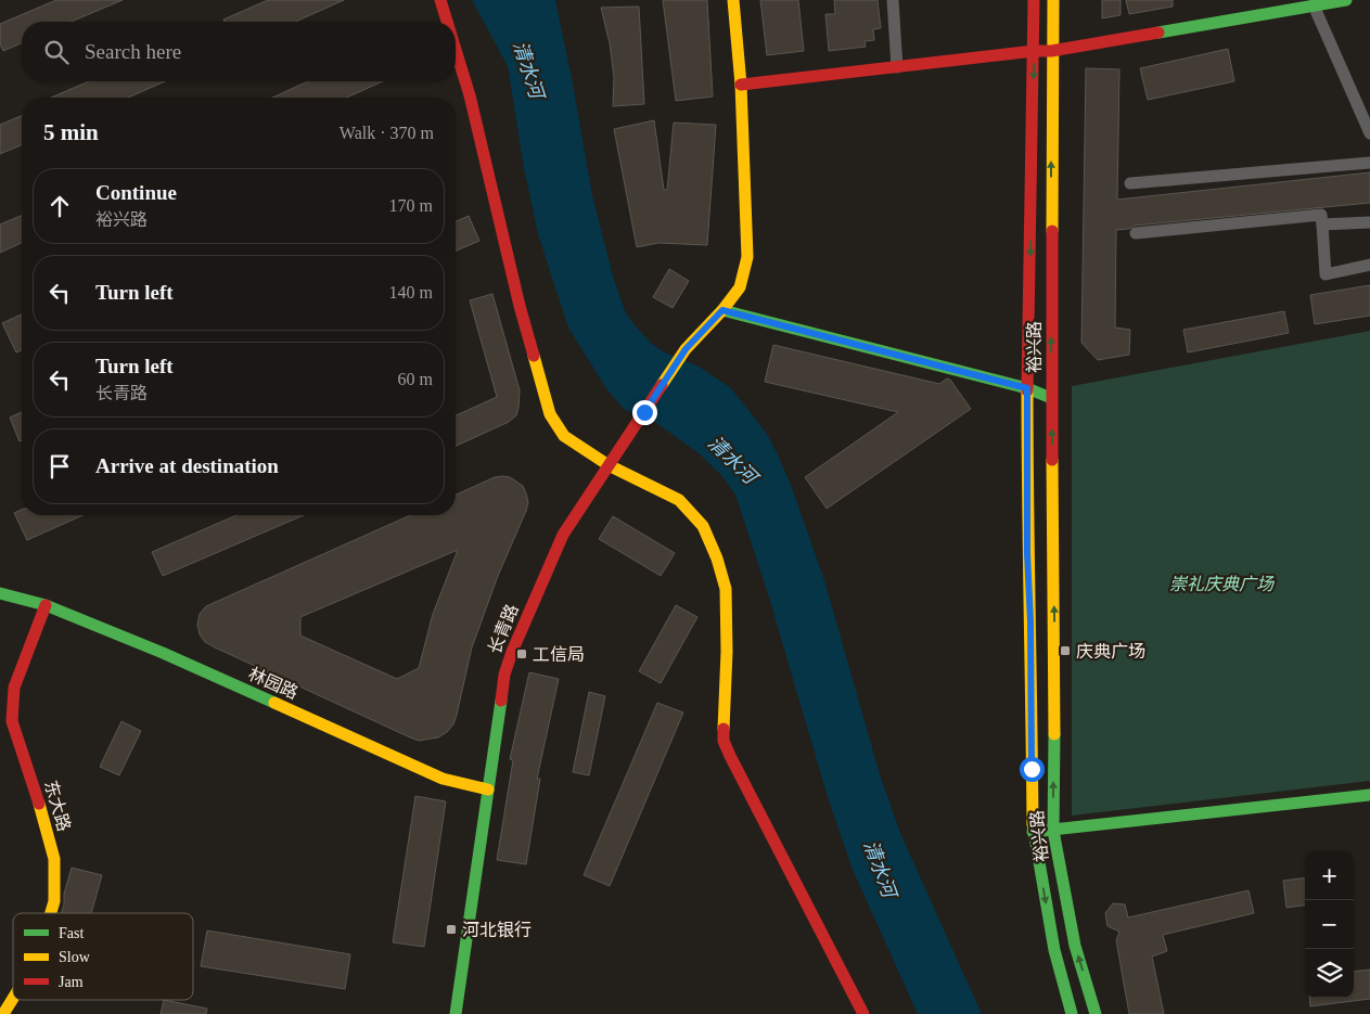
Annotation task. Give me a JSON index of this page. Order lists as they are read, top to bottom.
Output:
{
  "streets": {
    "street": [
      "裕兴路",
      "长青路",
      "林园路",
      "东大路"
    ]
  },
  "crossings": [
    ["长青路", "林园路"],
    ["林园路", "东大路"]
  ],
  "water": ["清水河"],
  "parks": ["崇礼庆典广场"],
  "places": {
    "transit": ["庆典广场", "工信局", "河北银行"]
  },
  "legend": ["Fast", "Slow", "Jam"],
  "page": {
    "search": "Search here",
    "heading": ["5 min", "Walk · 370 m"],
    "list": [
      ["Continue", "裕兴路", "170 m"],
      ["Turn left", "140 m"],
      ["Turn left", "长青路", "60 m"],
      "Arrive at destination"
    ],
    "map_buttons": ["+", "−"]
  }
}
